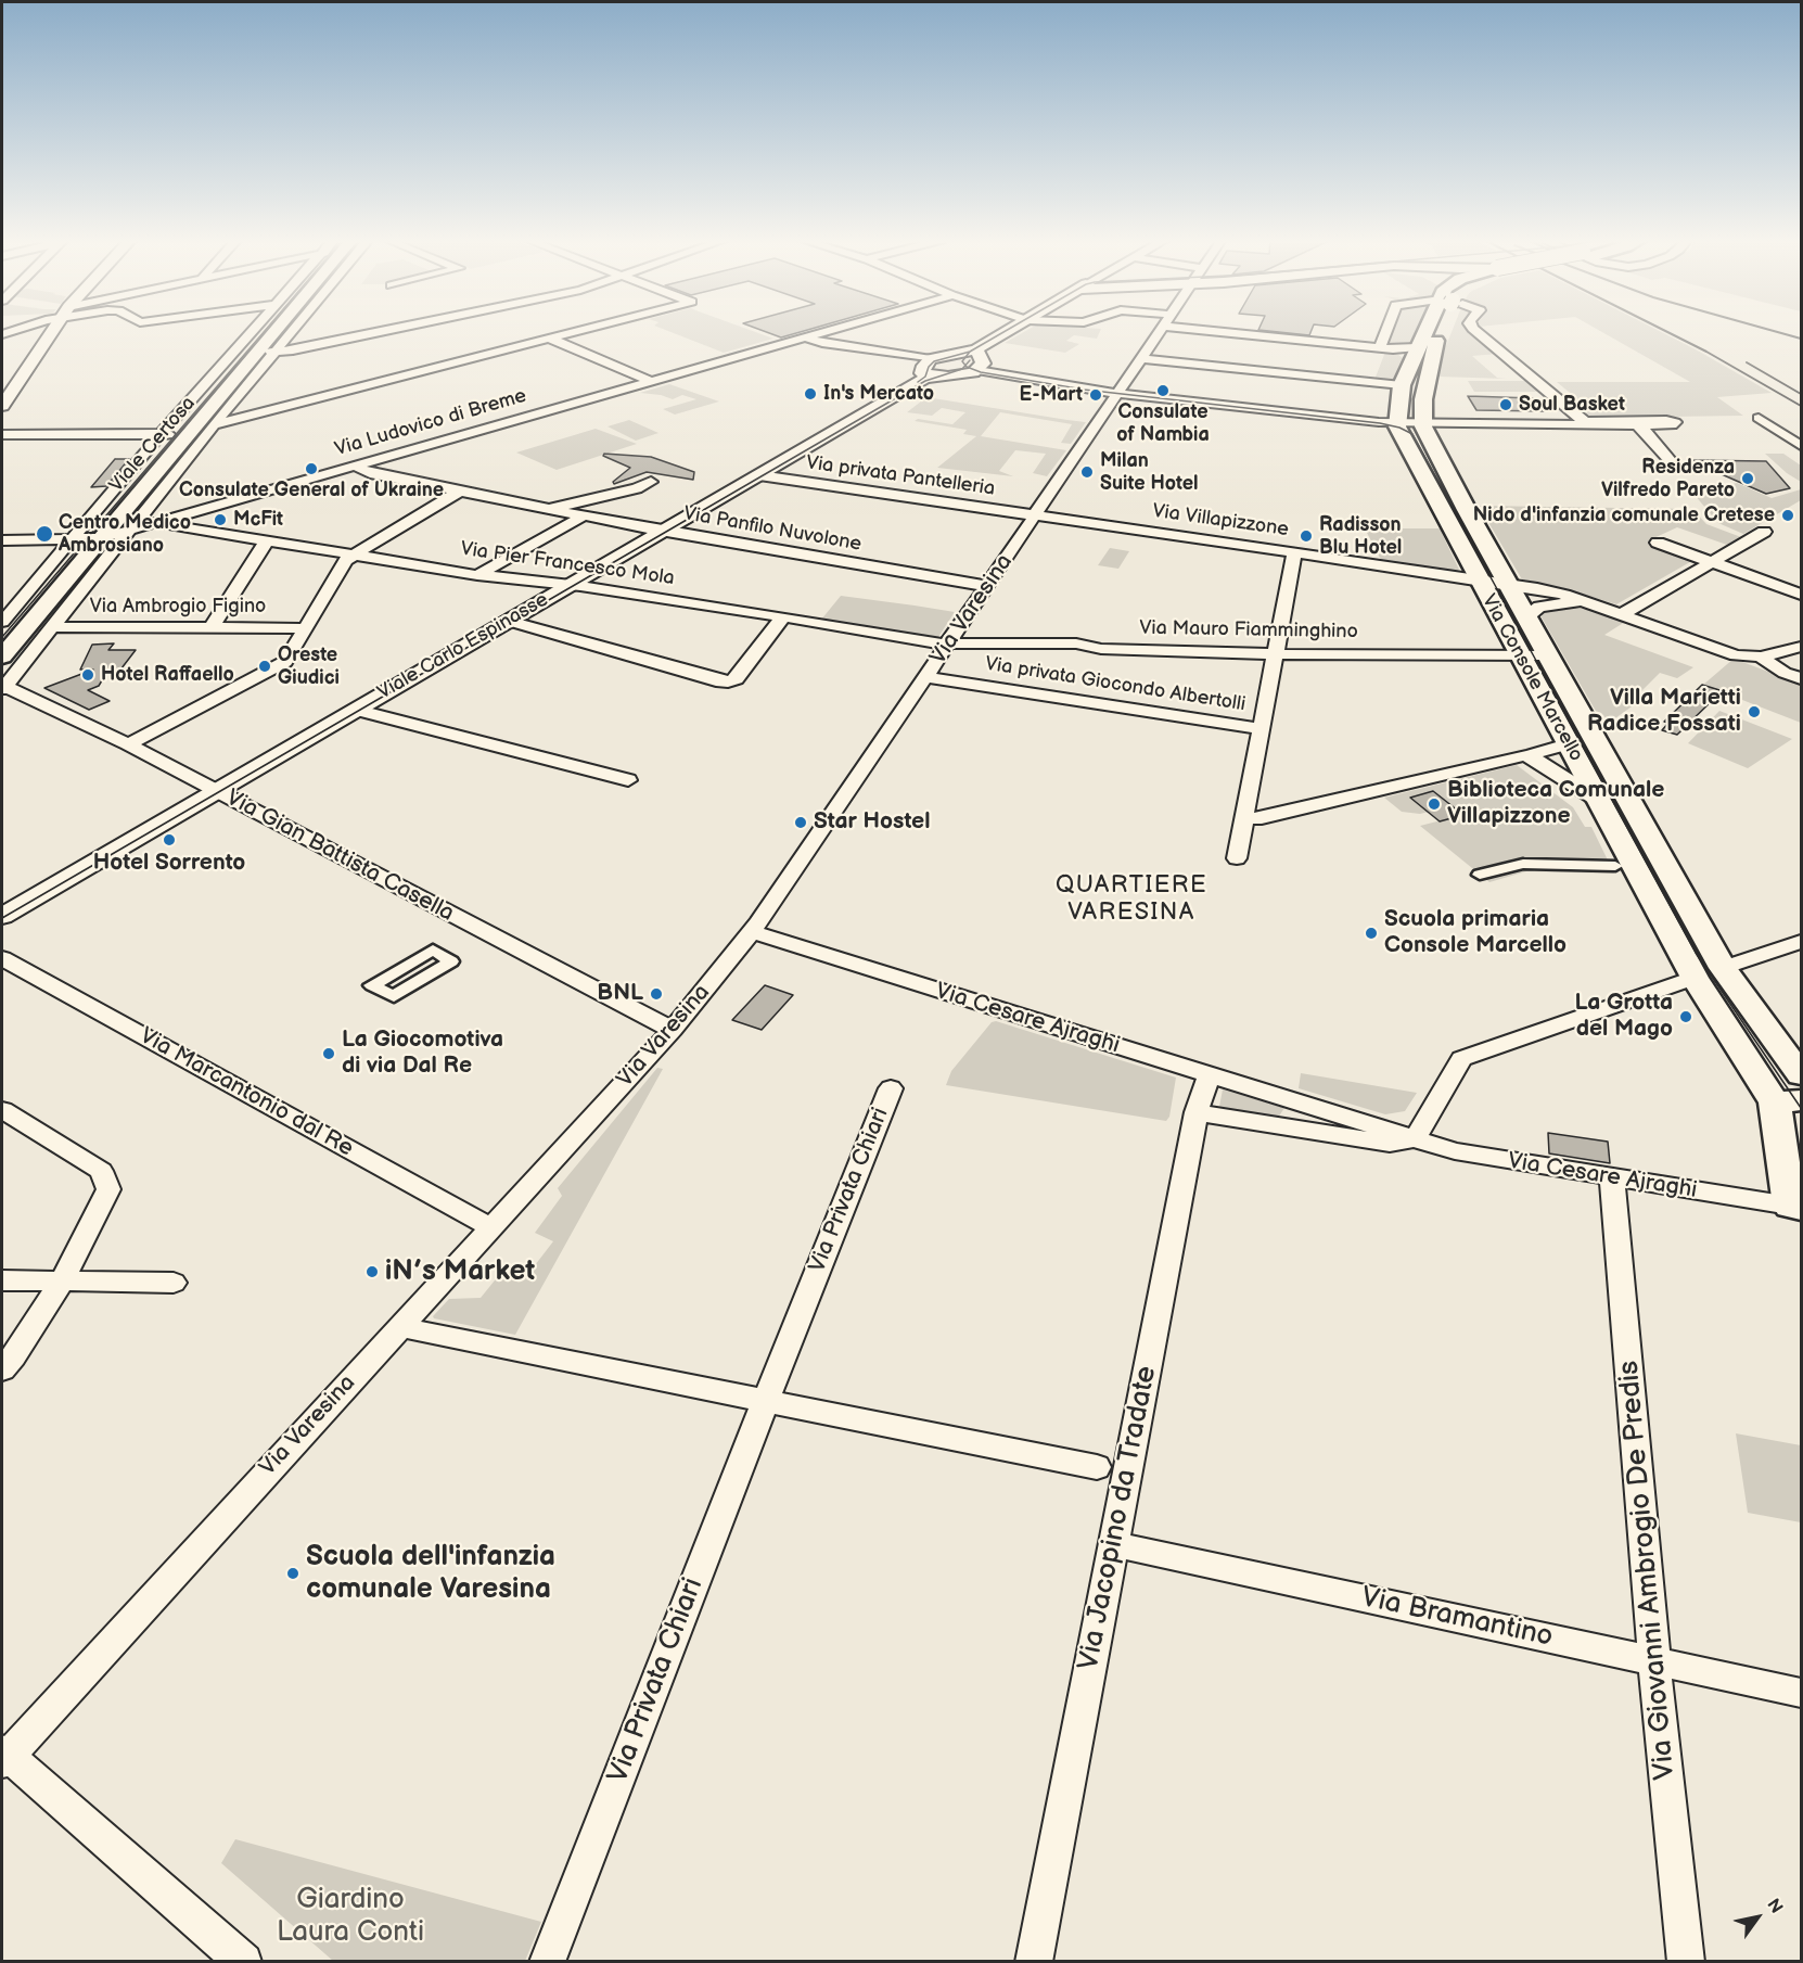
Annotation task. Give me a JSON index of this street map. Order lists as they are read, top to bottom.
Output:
{
  "streets": {
    "main road": ["Viale Certosa", "Via Console Marcello"],
    "street": [
      "Via Ludovico di Breme",
      "Via privata Pantelleria",
      "Via Villapizzone",
      "Via Panfilo Nuvolone",
      "Via Pier Francesco Mola",
      "Via Ambrogio Figino",
      "Via Varesina",
      "Via Mauro Fiamminghino",
      "Viale Carlo Espinasse",
      "Via privata Giocondo Albertolli",
      "Via Gian Battista Casella",
      "Via Cesare Ajraghi",
      "Via Marcantonio dal Re",
      "Via Privata Chiari",
      "Via Jacopino da Tradate",
      "Via Giovanni Ambrogio De Predis",
      "Via Bramantino"
    ]
  },
  "crossings": [
    ["Via Ludovico di Breme", "Via Panfilo Nuvolone"],
    ["Via Ludovico di Breme", "Via Pier Francesco Mola"],
    ["Viale Certosa", "Via Pier Francesco Mola"],
    ["Viale Certosa", "Via Ambrogio Figino"],
    ["Viale Certosa", "Via Gian Battista Casella"],
    ["Via privata Pantelleria", "Via Villapizzone"],
    ["Via privata Pantelleria", "Via Varesina"],
    ["Via privata Pantelleria", "Viale Carlo Espinasse"],
    ["Via Villapizzone", "Via Varesina"],
    ["Via Villapizzone", "Via Console Marcello"],
    ["Via Panfilo Nuvolone", "Via Varesina"],
    ["Via Panfilo Nuvolone", "Viale Carlo Espinasse"],
    ["Via Pier Francesco Mola", "Via Varesina"],
    ["Via Pier Francesco Mola", "Via Mauro Fiamminghino"],
    ["Via Pier Francesco Mola", "Viale Carlo Espinasse"],
    ["Via Varesina", "Via Mauro Fiamminghino"],
    ["Via Varesina", "Via privata Giocondo Albertolli"],
    ["Via Varesina", "Via Gian Battista Casella"],
    ["Via Varesina", "Via Cesare Ajraghi"],
    ["Via Varesina", "Via Marcantonio dal Re"],
    ["Via Mauro Fiamminghino", "Via Console Marcello"],
    ["Viale Carlo Espinasse", "Via Gian Battista Casella"],
    ["Via Cesare Ajraghi", "Via Jacopino da Tradate"],
    ["Via Cesare Ajraghi", "Via Giovanni Ambrogio De Predis"],
    ["Via Jacopino da Tradate", "Via Bramantino"],
    ["Via Giovanni Ambrogio De Predis", "Via Bramantino"]
  ],
  "districts": ["QUARTIERE VARESINA"],
  "parks": ["Giardino Laura Conti"],
  "places": [
    "Consulate of Nambia",
    "In's Mercato",
    "E-Mart",
    "Soul Basket",
    "Consulate General of Ukraine",
    "Milan Suite Hotel",
    "Residenza Vilfredo Pareto",
    "Nido d'infanzia comunale Cretese",
    "McFit",
    "Centro Medico Ambrosiano",
    "Radisson Blu Hotel",
    "Oreste Giudici",
    "Hotel Raffaello",
    "Villa Marietti Radice Fossati",
    "Biblioteca Comunale Villapizzone",
    "Star Hostel",
    "Hotel Sorrento",
    "Scuola primaria Console Marcello",
    "BNL",
    "La Grotta del Mago",
    "La Giocomotiva di via Dal Re",
    "iN’s Market",
    "Scuola dell'infanzia comunale Varesina"
  ],
  "north": "top right"
}
